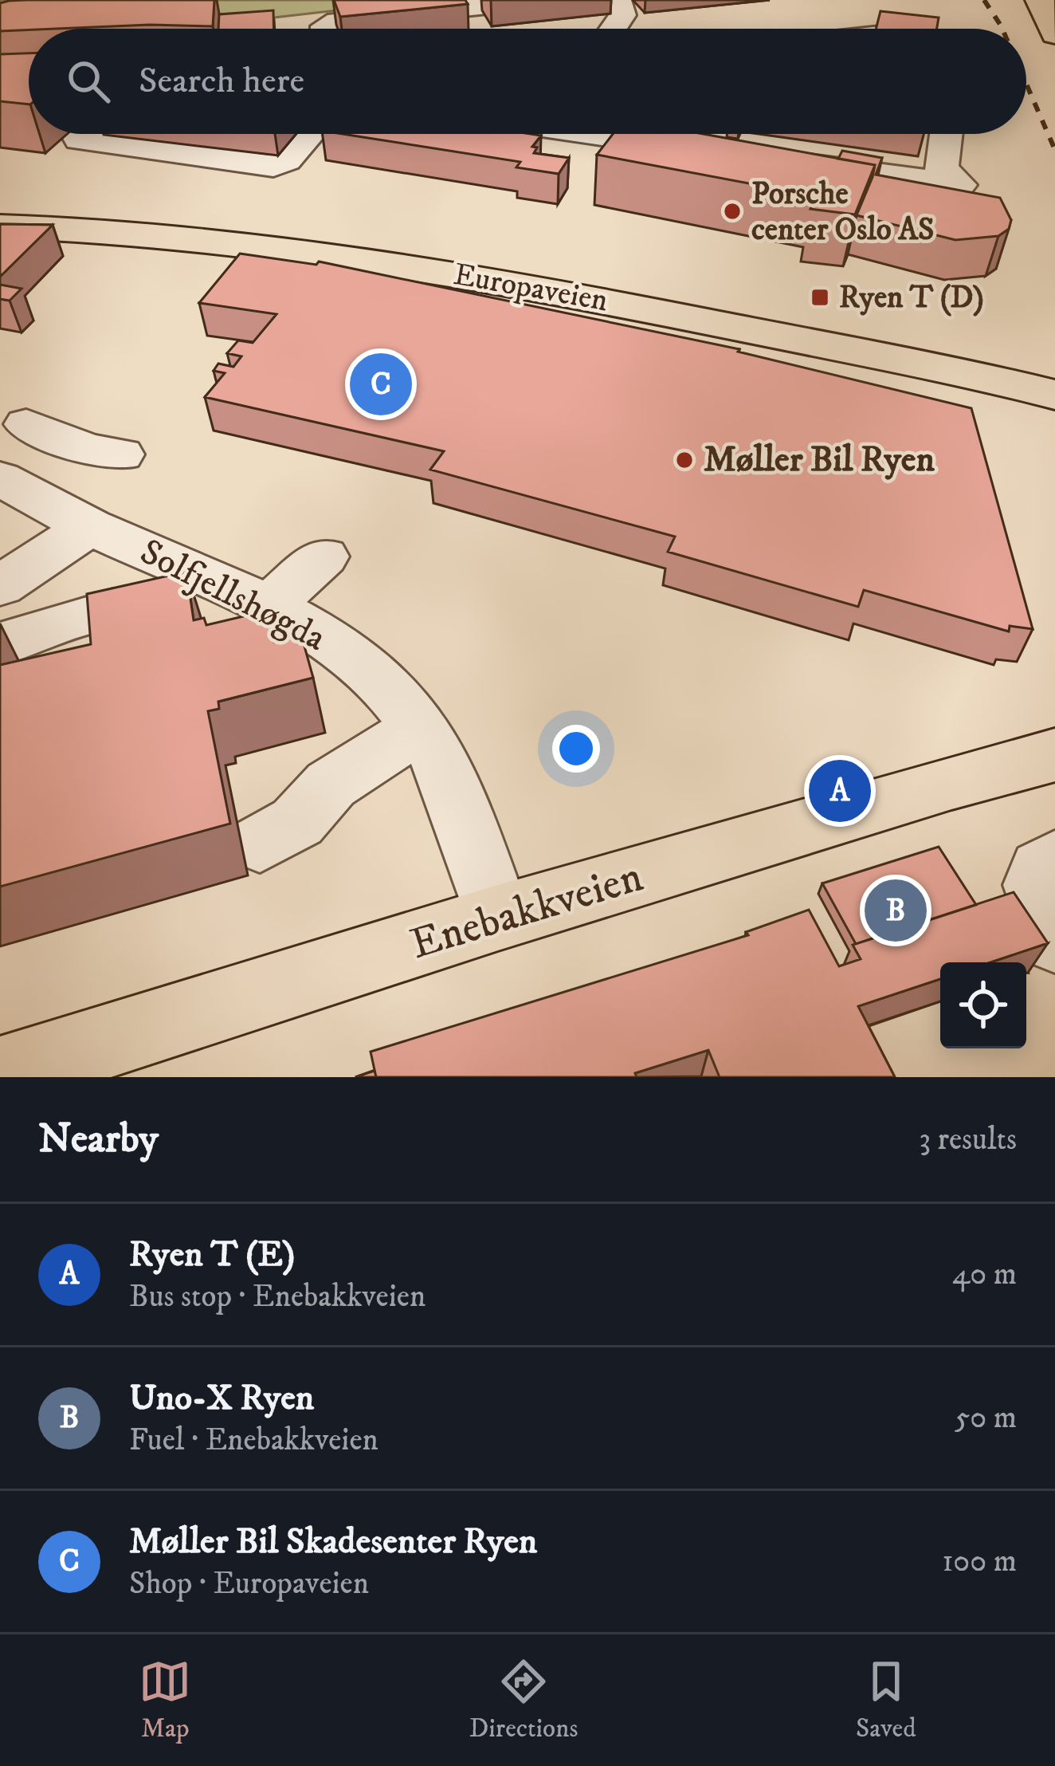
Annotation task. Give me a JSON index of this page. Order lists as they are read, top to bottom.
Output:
{
  "streets": {
    "main road": ["Europaveien", "Enebakkveien"],
    "street": ["Solfjellshøgda"]
  },
  "crossings": [
    ["Solfjellshøgda", "Enebakkveien"]
  ],
  "places": {
    "other": ["Porsche center Oslo AS", "Møller Bil Ryen"],
    "transit": ["Ryen T (D)"]
  },
  "page": {
    "search": "Search here",
    "pins": ["C", "A", "B"],
    "heading": ["Nearby", "3 results"],
    "list": [
      {
        "mark": "A",
        "name": "Ryen T (E)",
        "note": "Bus stop · Enebakkveien",
        "value": "40 m"
      },
      {
        "mark": "B",
        "name": "Uno-X Ryen",
        "note": "Fuel · Enebakkveien",
        "value": "50 m"
      },
      {
        "mark": "C",
        "name": "Møller Bil Skadesenter Ryen",
        "note": "Shop · Europaveien",
        "value": "100 m"
      }
    ],
    "nav": ["Map", "Directions", "Saved"]
  }
}
